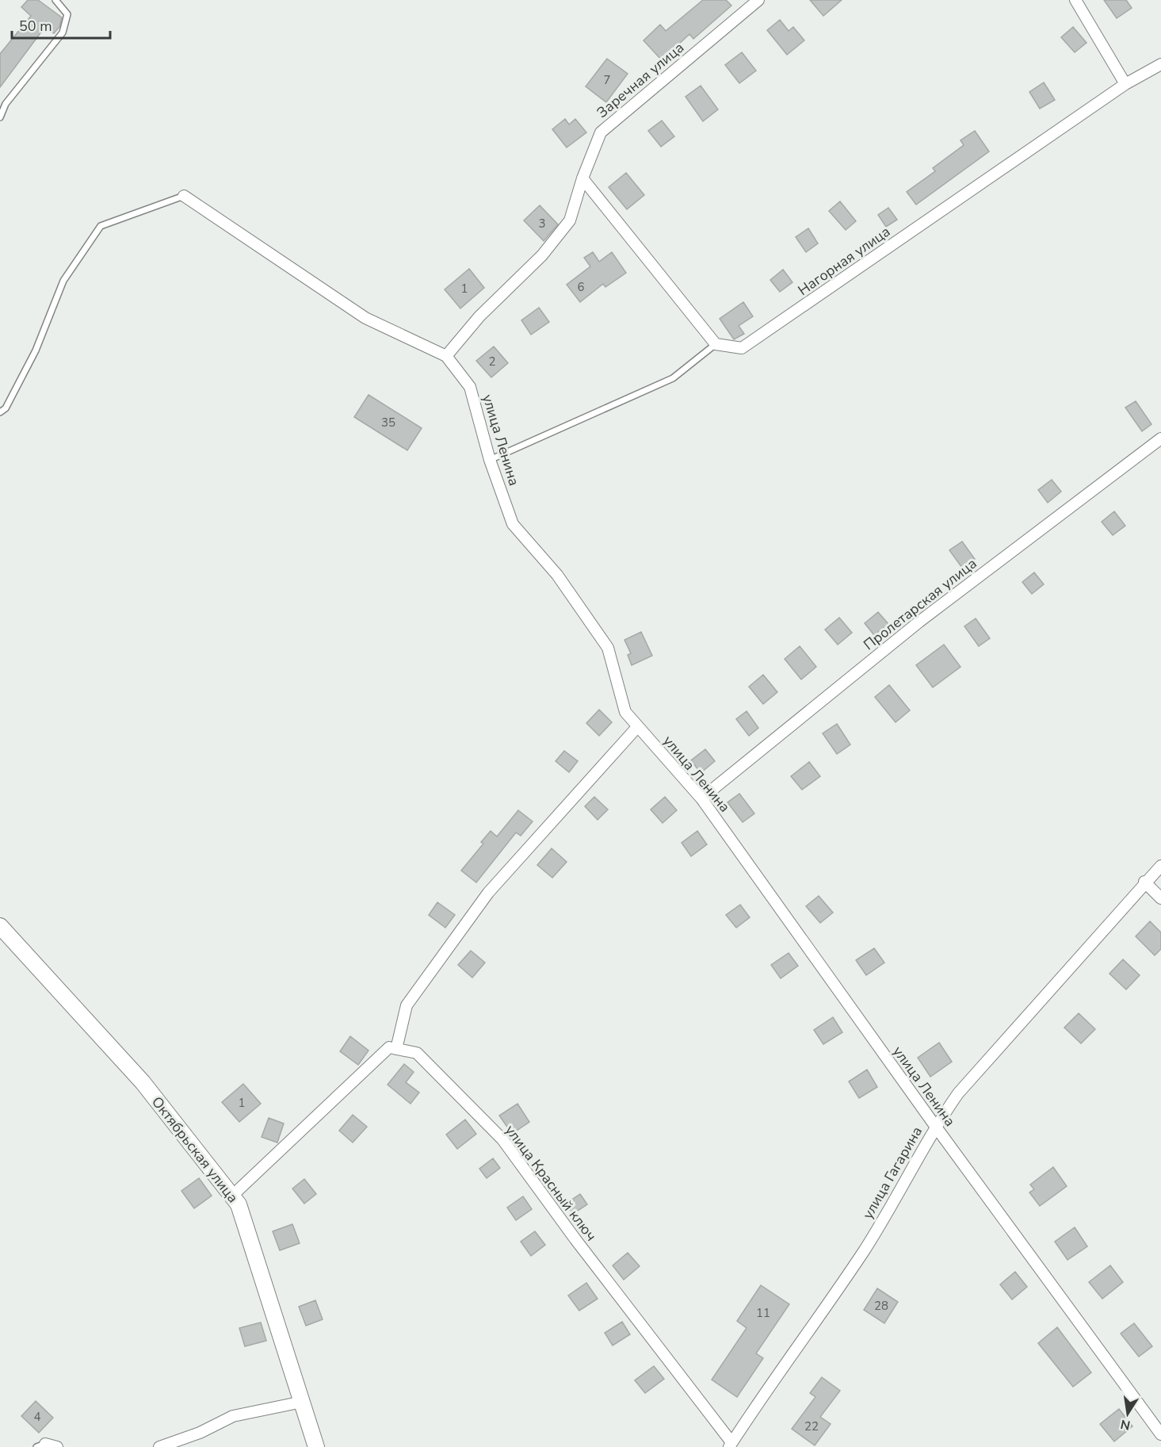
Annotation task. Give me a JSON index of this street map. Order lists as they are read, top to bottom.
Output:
{
  "streets": {
    "street": [
      "Заречная улица",
      "Нагорная улица",
      "улица Ленина",
      "Пролетарская улица",
      "Октябрьская улица",
      "улица Гагарина",
      "улица Красный ключ"
    ]
  },
  "crossings": [
    ["Заречная улица", "улица Ленина"],
    ["улица Ленина", "Пролетарская улица"],
    ["улица Ленина", "улица Гагарина"],
    ["улица Гагарина", "улица Красный ключ"]
  ],
  "house_numbers": [
    "7",
    "3",
    "6",
    "1",
    "2",
    "35",
    "1",
    "28",
    "11",
    "4",
    "22"
  ],
  "scale_bar": "50 m",
  "north": "bottom"
}
